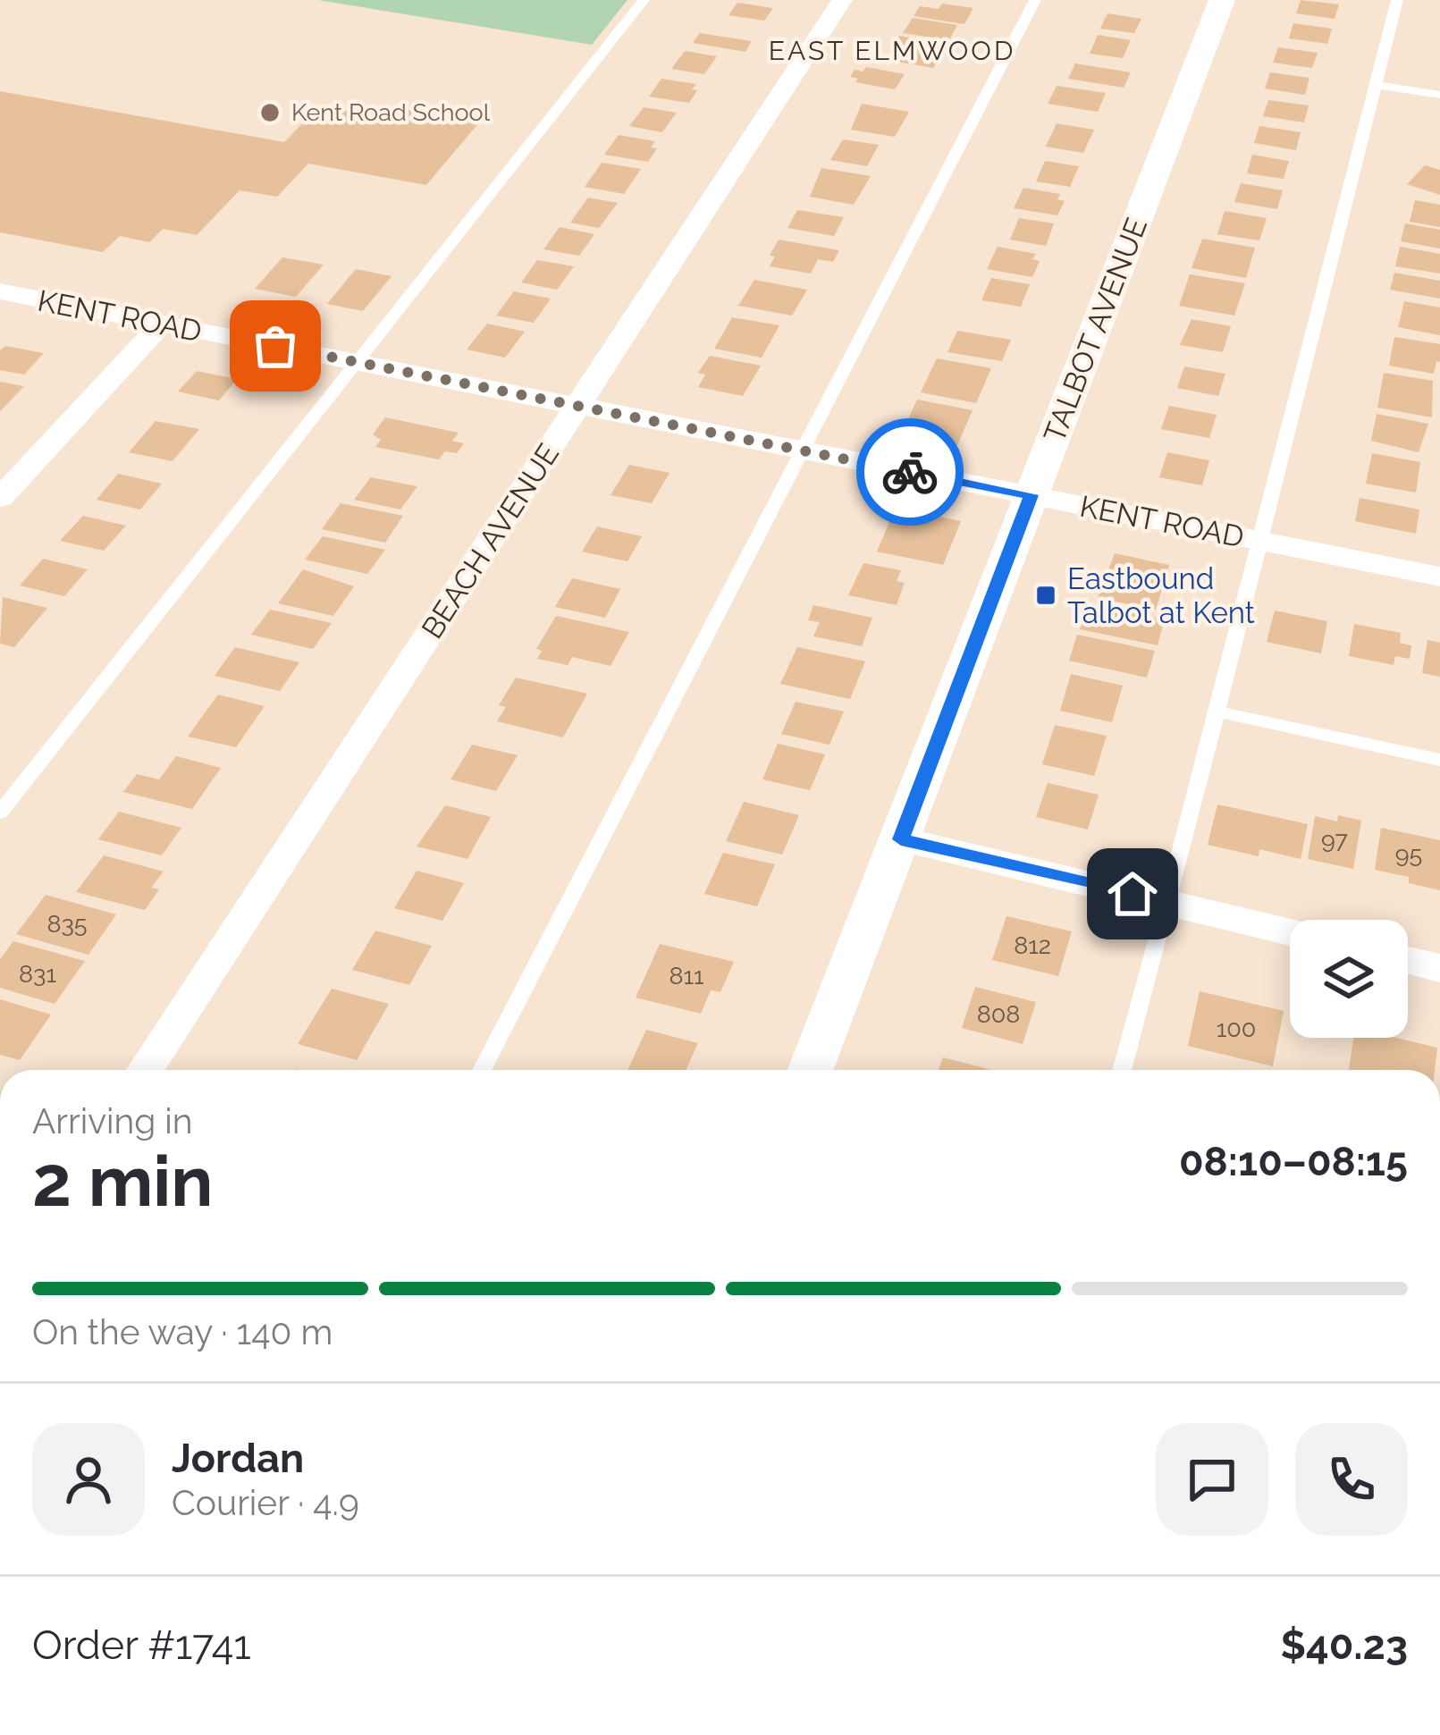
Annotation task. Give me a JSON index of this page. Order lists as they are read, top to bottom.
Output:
{
  "streets": {
    "street": ["KENT ROAD", "TALBOT AVENUE", "BEACH AVENUE"]
  },
  "crossings": [
    ["KENT ROAD", "TALBOT AVENUE"],
    ["KENT ROAD", "BEACH AVENUE"]
  ],
  "districts": ["EAST ELMWOOD"],
  "places": {
    "other": ["Kent Road School"],
    "transit": ["Eastbound Talbot at Kent"]
  },
  "house_numbers": [
    "97",
    "95",
    "835",
    "812",
    "831",
    "811",
    "808",
    "100"
  ],
  "page": {
    "heading": ["2 min", "Arriving in", "08:10–08:15"],
    "panel": [
      "Jordan",
      "Courier · 4.9",
      "Order #1741",
      "$40.23"
    ],
    "bar": "On the way · 140 m"
  }
}
